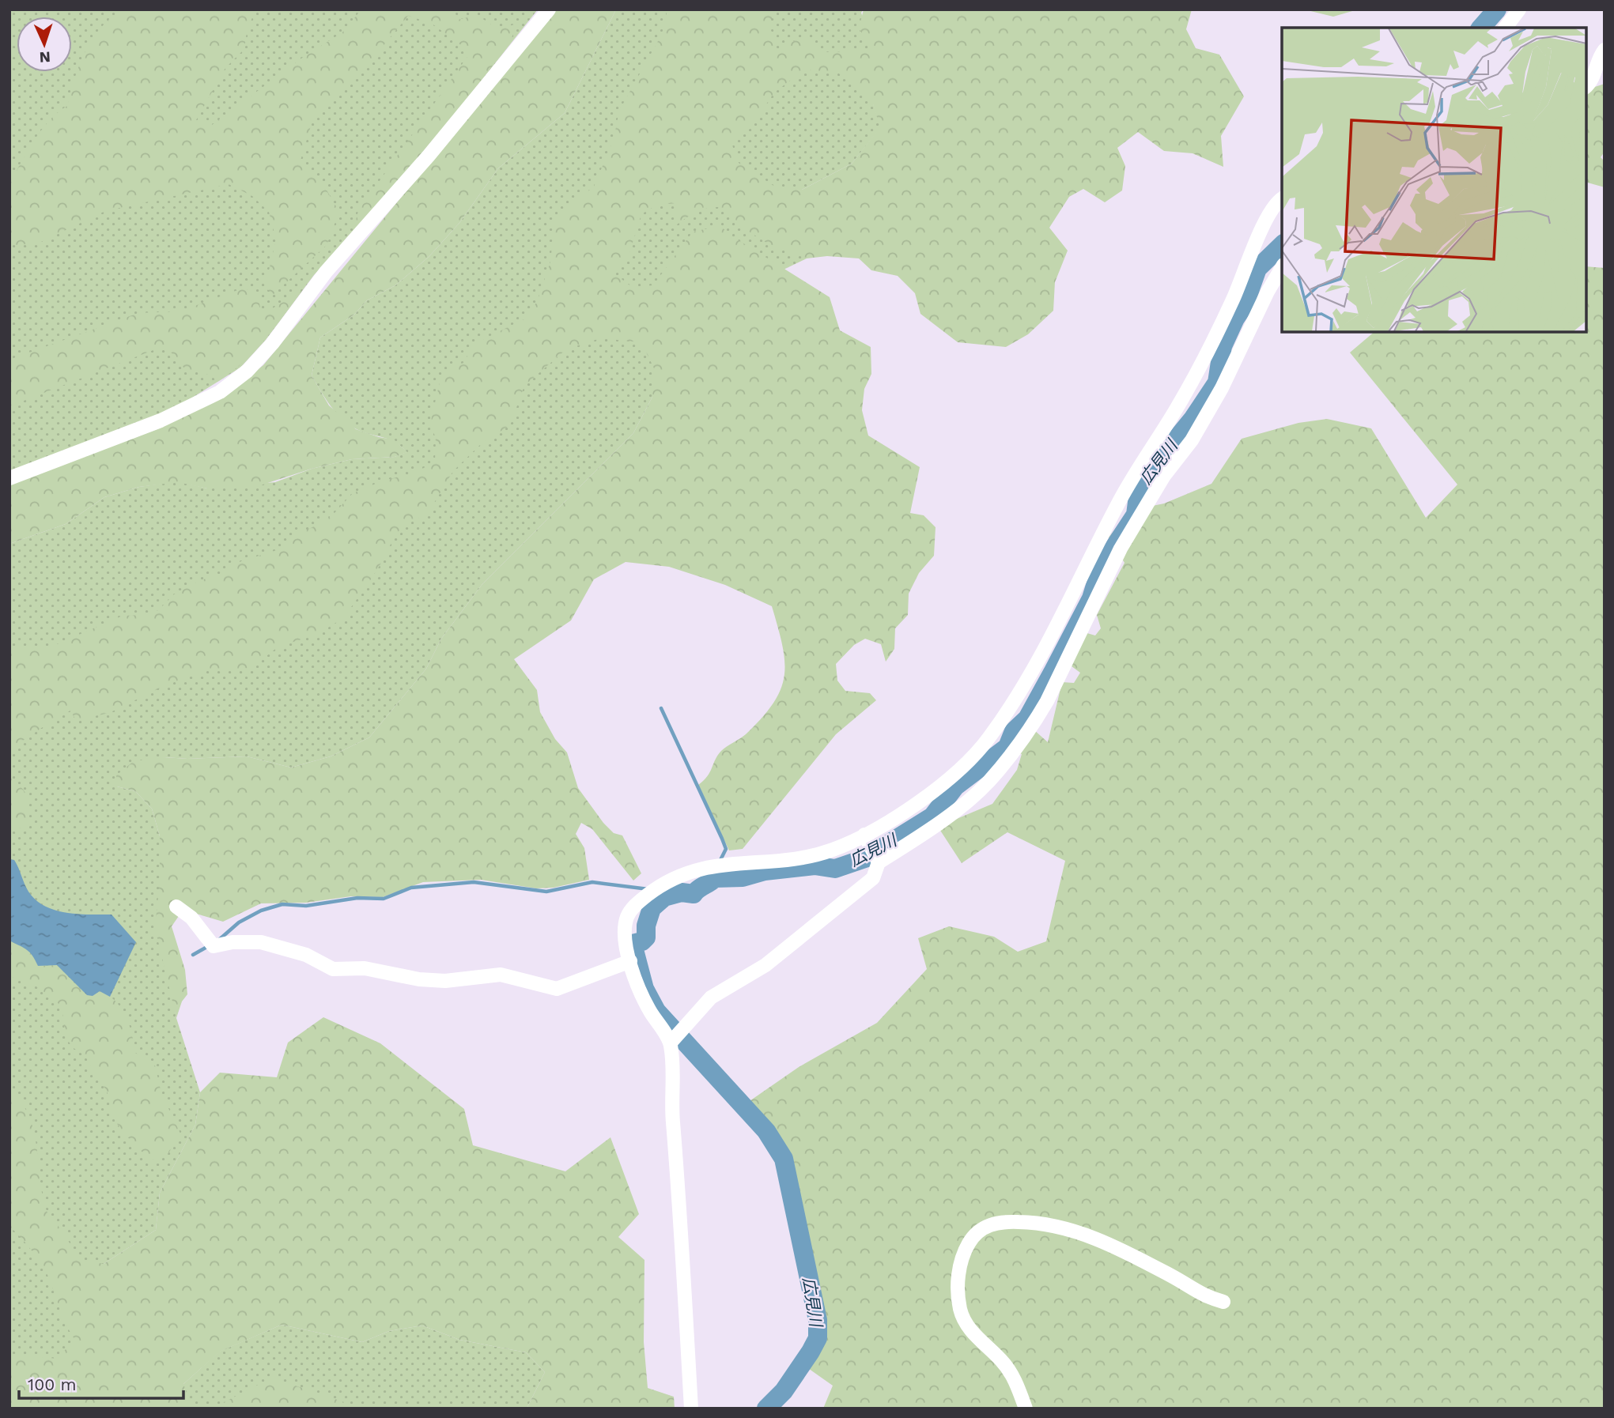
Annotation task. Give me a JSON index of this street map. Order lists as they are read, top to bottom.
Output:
{
  "water": ["広見川"],
  "scale_bar": "100 m",
  "north": "bottom"
}
